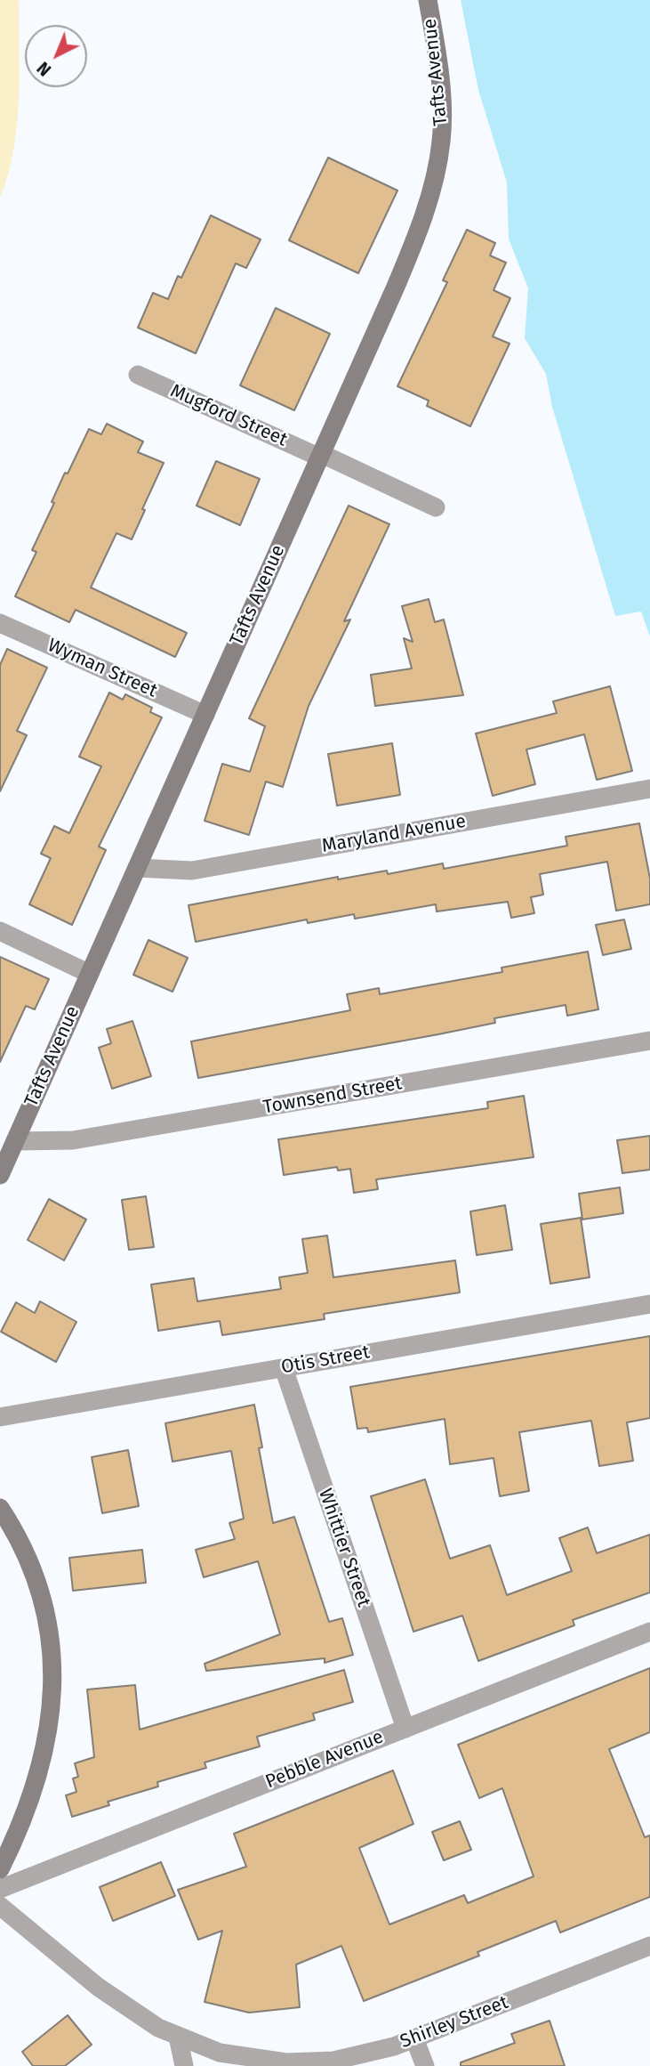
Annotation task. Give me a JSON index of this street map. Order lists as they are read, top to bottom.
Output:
{
  "streets": {
    "main road": ["Tafts Avenue"],
    "street": [
      "Mugford Street",
      "Wyman Street",
      "Maryland Avenue",
      "Townsend Street",
      "Otis Street",
      "Whittier Street",
      "Pebble Avenue",
      "Shirley Street"
    ]
  },
  "crossings": [
    ["Tafts Avenue", "Mugford Street"],
    ["Tafts Avenue", "Wyman Street"],
    ["Tafts Avenue", "Maryland Avenue"],
    ["Tafts Avenue", "Townsend Street"],
    ["Otis Street", "Whittier Street"],
    ["Whittier Street", "Pebble Avenue"]
  ],
  "north": "bottom left"
}
